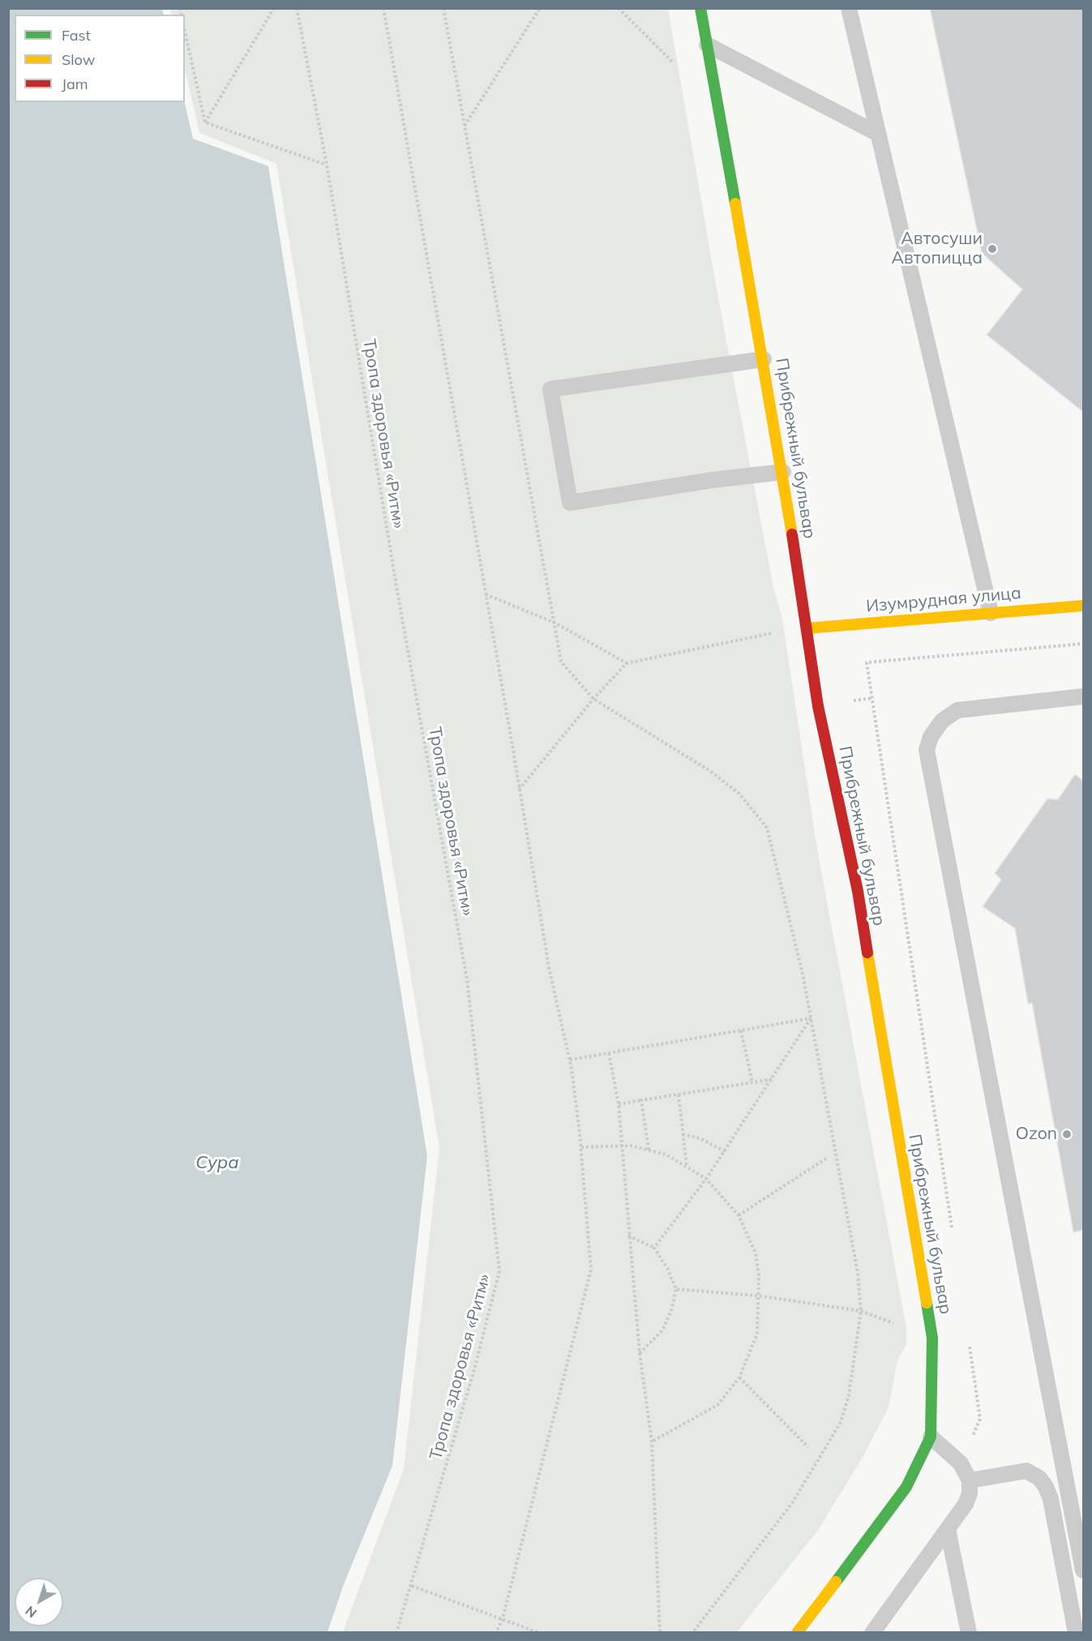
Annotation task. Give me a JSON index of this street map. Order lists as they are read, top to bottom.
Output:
{
  "streets": {
    "main road": ["Прибрежный бульвар", "Изумрудная улица"],
    "path": ["Тропа здоровья «Ритм»"]
  },
  "crossings": [
    ["Прибрежный бульвар", "Изумрудная улица"]
  ],
  "water": ["Сура"],
  "places": ["Автосуши Автопицца", "Ozon"],
  "legend": ["Fast", "Slow", "Jam"],
  "north": "bottom left"
}
